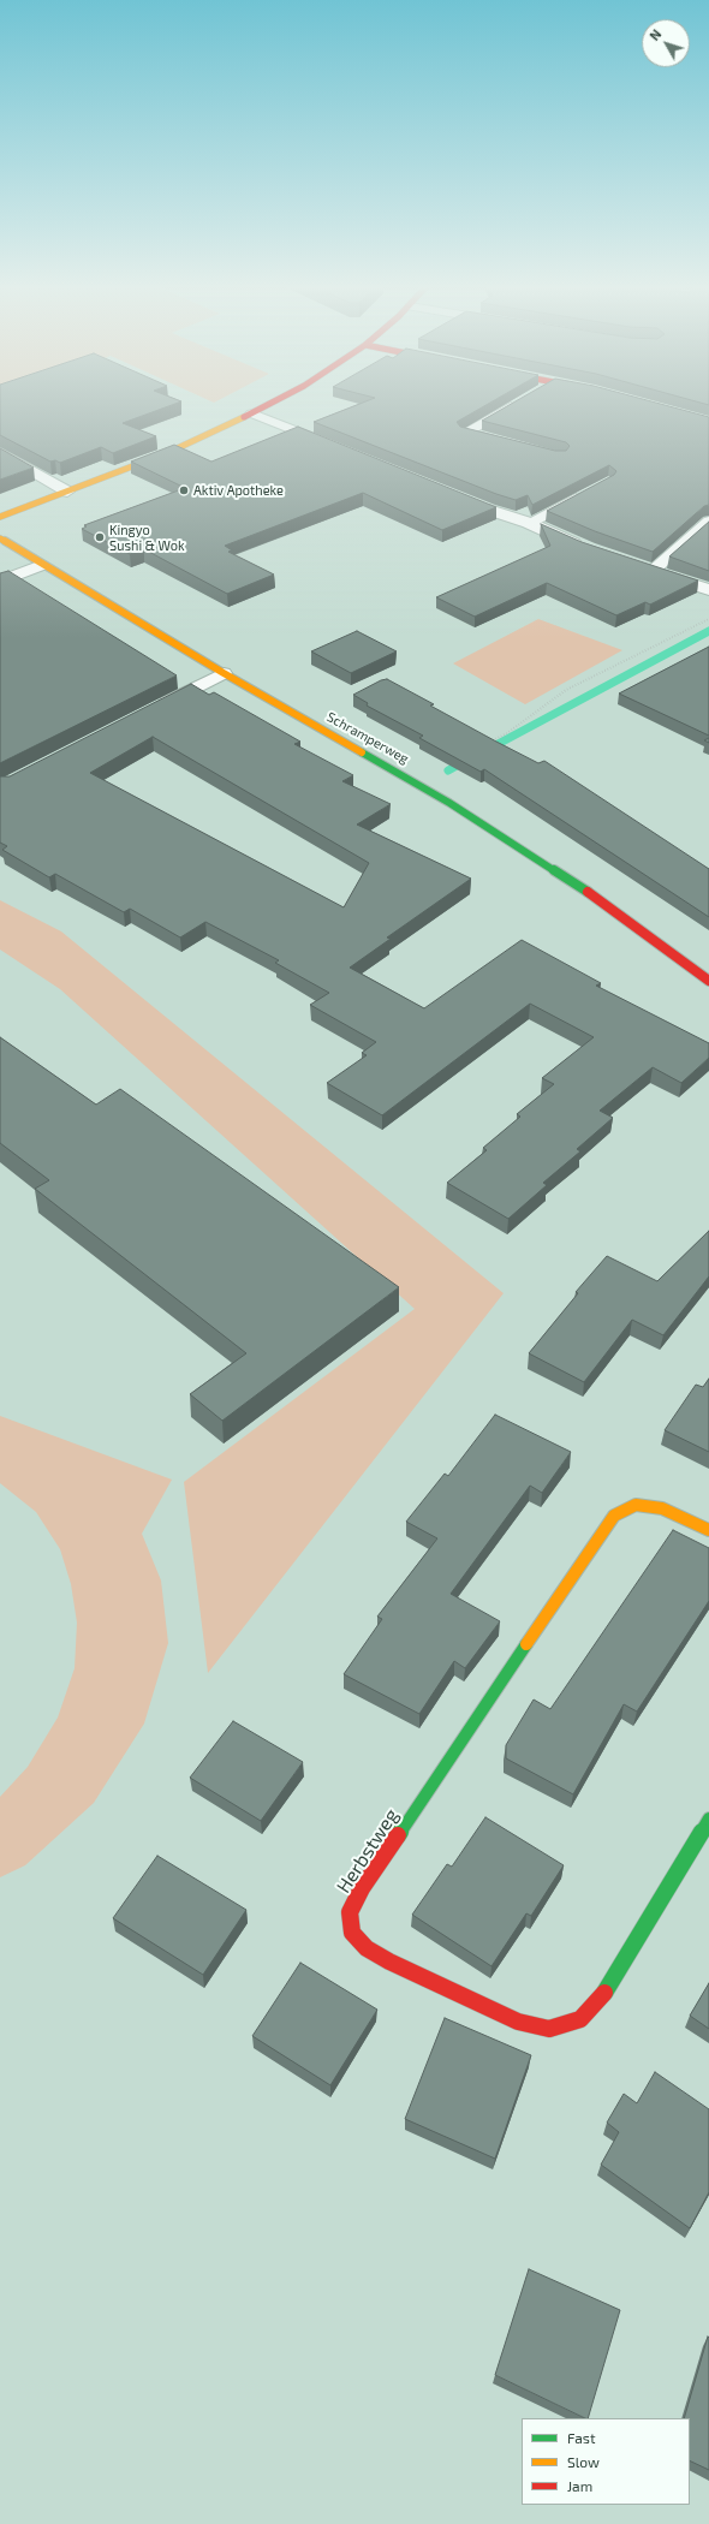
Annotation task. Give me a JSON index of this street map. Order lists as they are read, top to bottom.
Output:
{
  "streets": {
    "street": ["Schramperweg", "Herbstweg"]
  },
  "places": ["Aktiv Apotheke", "Kingyo Sushi & Wok"],
  "legend": ["Fast", "Slow", "Jam"],
  "north": "top left"
}
